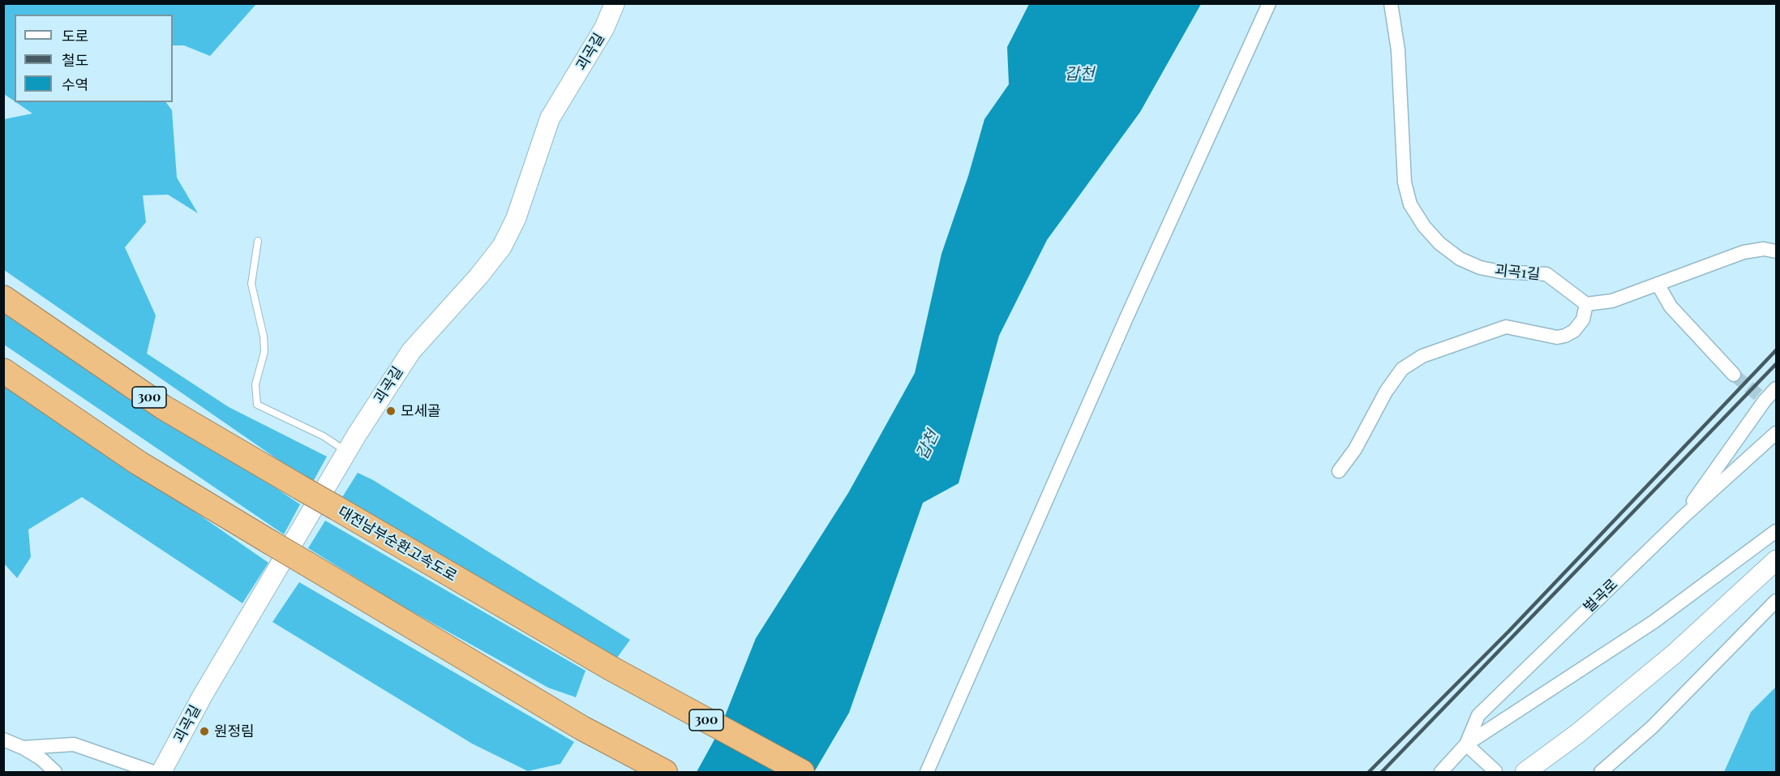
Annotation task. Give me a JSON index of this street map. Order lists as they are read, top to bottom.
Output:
{
  "streets": {
    "highway": ["300", "대전남부순환고속도로"],
    "street": ["괴곡길", "괴곡1길", "벌곡로"]
  },
  "water": ["갑천"],
  "places": ["모세골", "원정림"],
  "legend": ["도로", "철도", "수역"]
}
